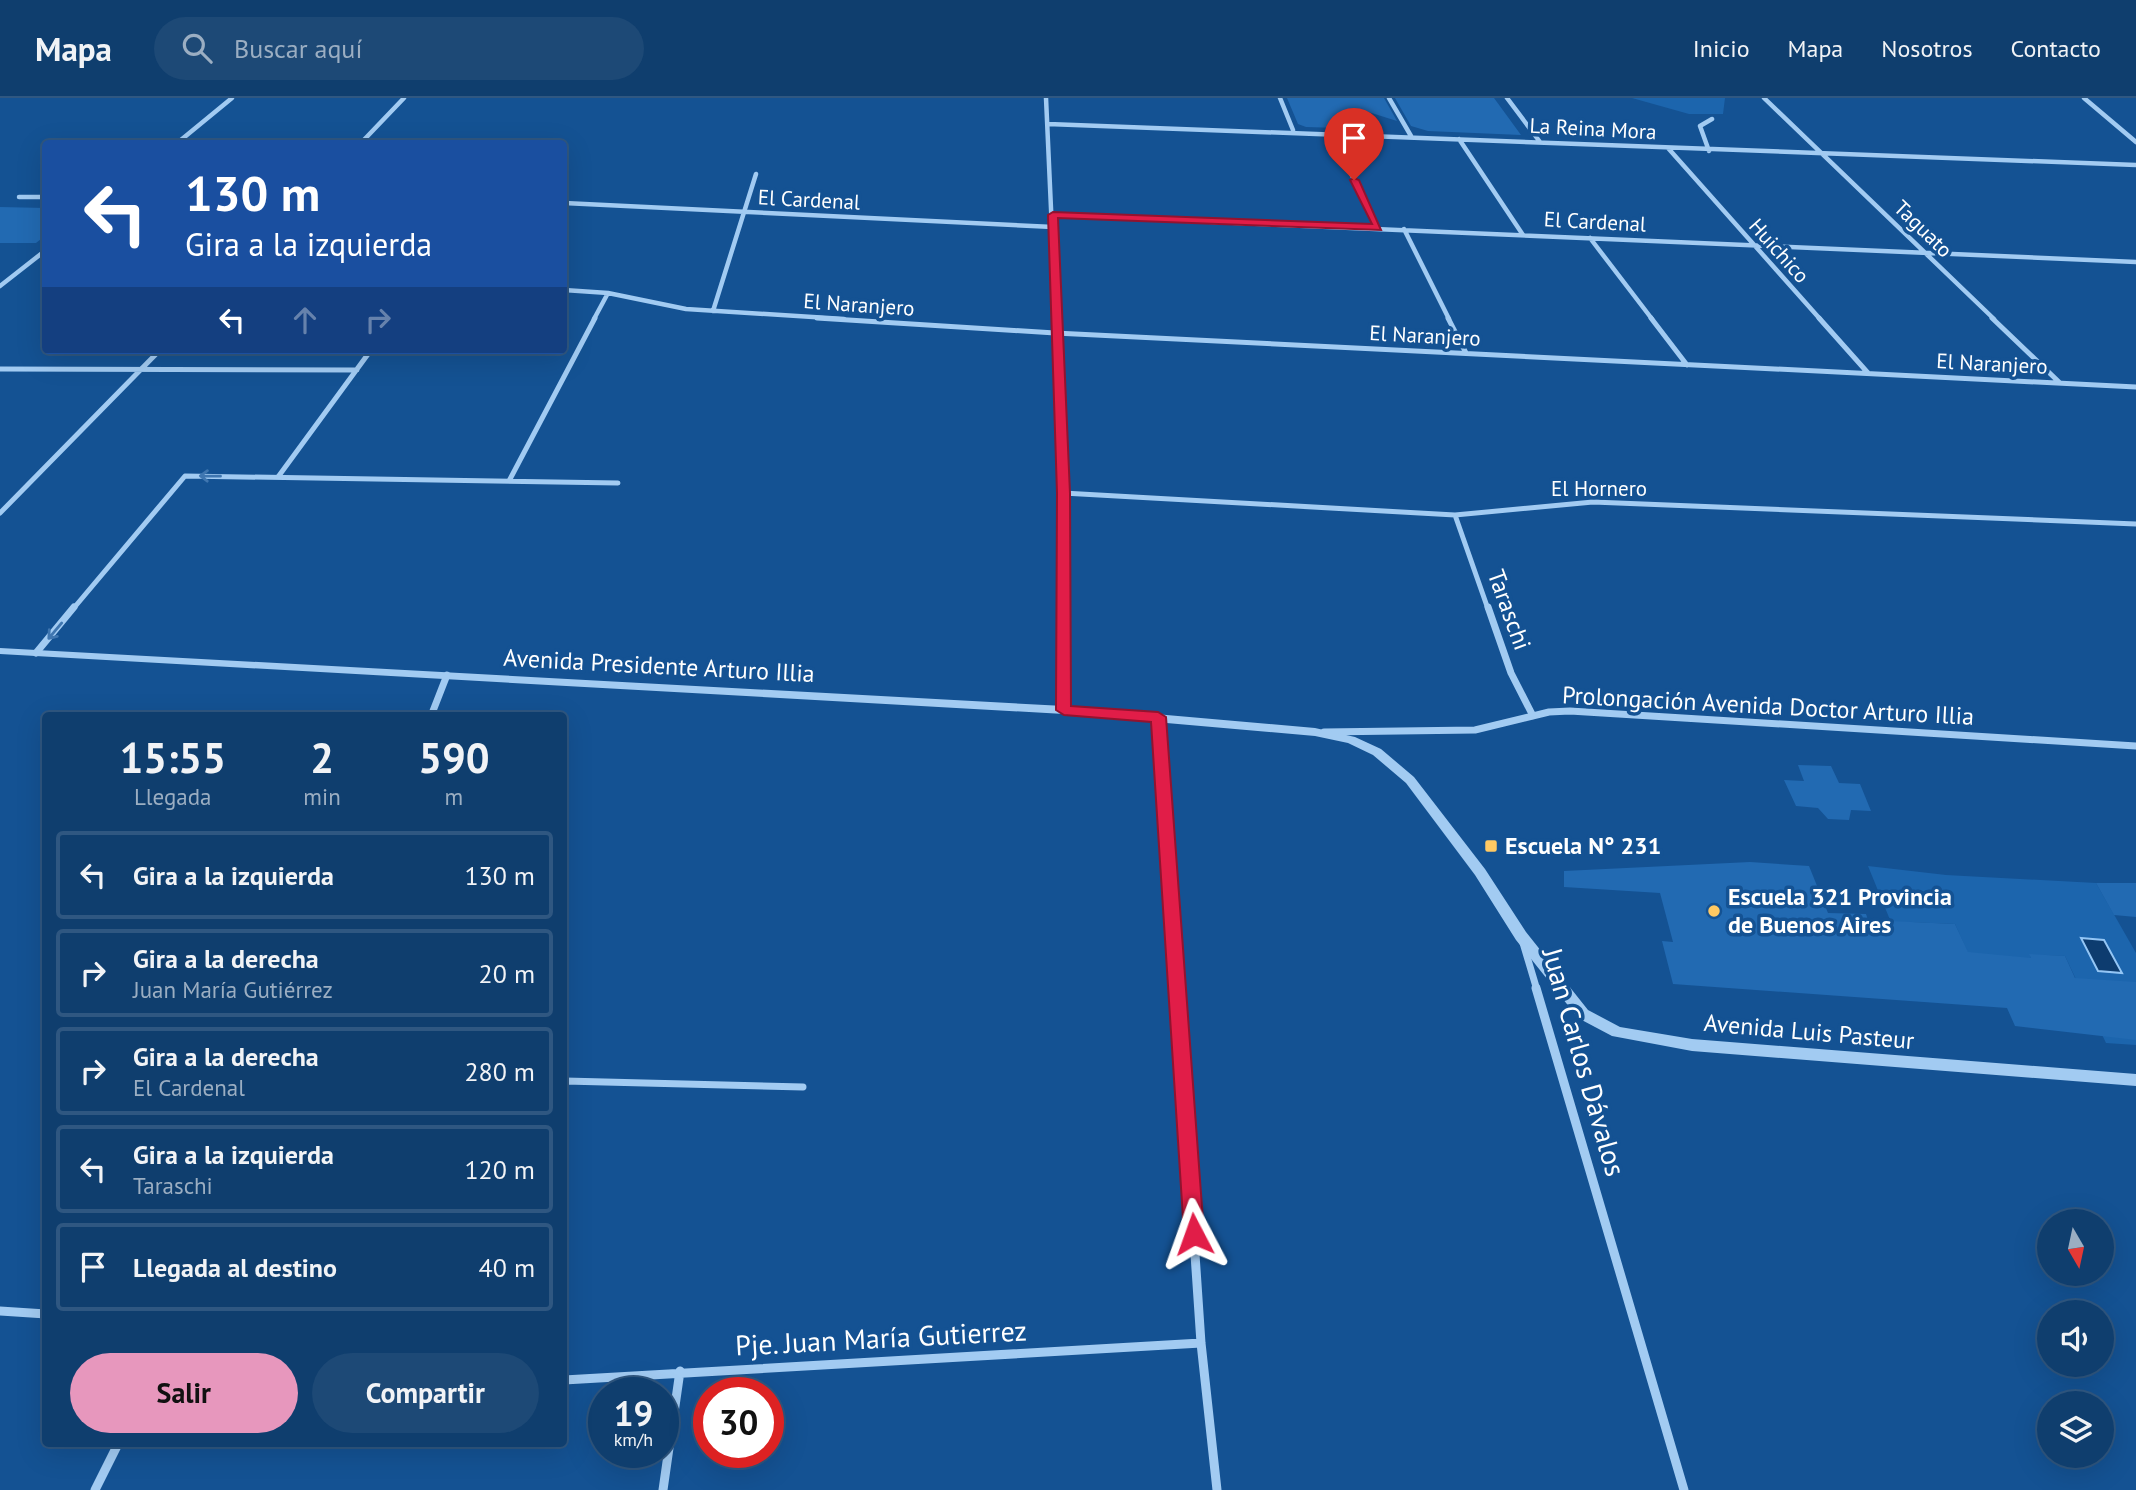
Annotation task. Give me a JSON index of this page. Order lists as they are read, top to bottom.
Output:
{
  "streets": {
    "street": [
      "La Reina Mora",
      "El Cardenal",
      "Taguato",
      "Huichico",
      "El Naranjero",
      "El Hornero",
      "Taraschi",
      "Avenida Presidente Arturo Illia",
      "Prolongación Avenida Doctor Arturo Illia",
      "Avenida Luis Pasteur",
      "Juan Carlos Dávalos",
      "Pje. Juan María Gutierrez"
    ]
  },
  "crossings": [
    ["La Reina Mora", "Taguato"],
    ["La Reina Mora", "Huichico"],
    ["El Cardenal", "Taguato"],
    ["El Cardenal", "Huichico"],
    ["Taguato", "El Naranjero"],
    ["Huichico", "El Naranjero"],
    ["El Hornero", "Taraschi"],
    ["Taraschi", "Prolongación Avenida Doctor Arturo Illia"],
    ["Avenida Presidente Arturo Illia", "Prolongación Avenida Doctor Arturo Illia"],
    ["Avenida Presidente Arturo Illia", "Juan Carlos Dávalos"],
    ["Prolongación Avenida Doctor Arturo Illia", "Juan Carlos Dávalos"],
    ["Avenida Luis Pasteur", "Juan Carlos Dávalos"]
  ],
  "places": {
    "transit": ["Escuela N° 231"],
    "other": ["Escuela 321 Provincia de Buenos Aires"]
  },
  "north": "bottom",
  "page": {
    "header": "Mapa",
    "search": "Buscar aquí",
    "nav": [
      "Inicio",
      "Mapa",
      "Nosotros",
      "Contacto"
    ],
    "turn": ["130 m", "Gira a la izquierda"],
    "eta": [
      "15:55",
      "Llegada",
      "2",
      "min",
      "590",
      "m"
    ],
    "list": [
      {
        "name": "Gira a la izquierda",
        "value": "130 m"
      },
      {
        "name": "Gira a la derecha",
        "note": "Juan María Gutiérrez",
        "value": "20 m"
      },
      {
        "name": "Gira a la derecha",
        "note": "El Cardenal",
        "value": "280 m"
      },
      {
        "name": "Gira a la izquierda",
        "note": "Taraschi",
        "value": "120 m"
      },
      {
        "name": "Llegada al destino",
        "value": "40 m"
      }
    ],
    "buttons": ["Salir", "Compartir"],
    "speed": "19 km/h",
    "limit": "30"
  }
}
